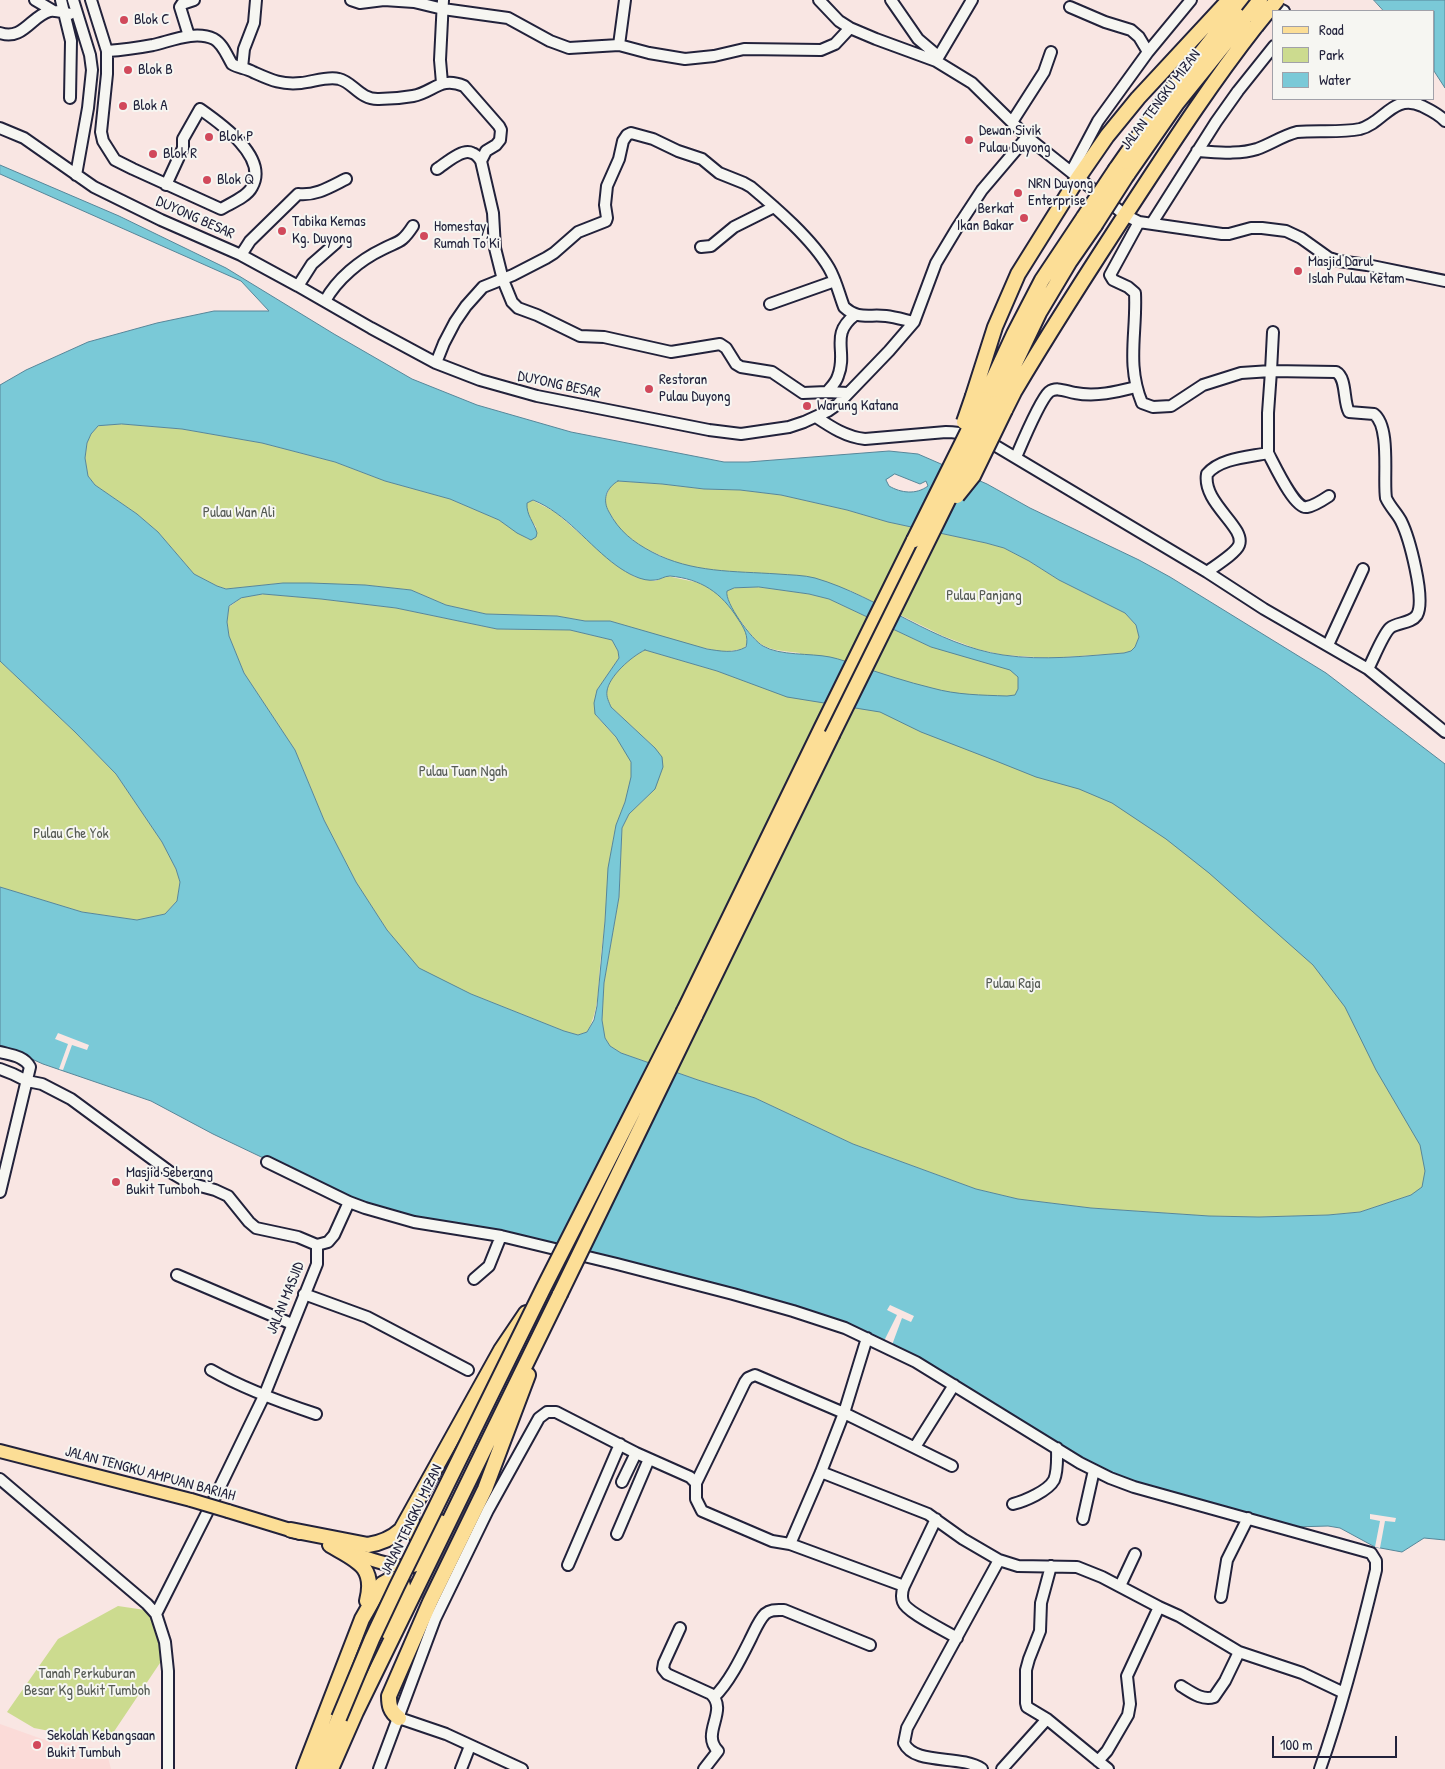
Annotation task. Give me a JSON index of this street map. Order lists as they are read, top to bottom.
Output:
{
  "streets": {
    "highway": ["JALAN TENGKU MIZAN"],
    "main road": ["JALAN TENGKU AMPUAN BARIAH"],
    "street": ["DUYONG BESAR", "JALAN MASJID"]
  },
  "parks": [
    "Pulau Wan Ali",
    "Pulau Panjang",
    "Pulau Tuan Ngah",
    "Pulau Che Yok",
    "Pulau Raja",
    "Tanah Perkuburan Besar Kg Bukit Tumboh"
  ],
  "places": [
    "Blok C",
    "Blok B",
    "Blok A",
    "Blok P",
    "Dewan Sivik Pulau Duyong",
    "Blok R",
    "Blok Q",
    "NRN Duyong Enterprise",
    "Berkat Ikan Bakar",
    "Tabika Kemas Kg. Duyong",
    "Homestay Rumah To’Ki",
    "Masjid Darul Islah Pulau Ketam",
    "Restoran Pulau Duyong",
    "Warung Katana",
    "Masjid Seberang Bukit Tumboh",
    "Sekolah Kebangsaan Bukit Tumbuh"
  ],
  "legend": ["Road", "Park", "Water"],
  "scale_bar": "100 m"
}
